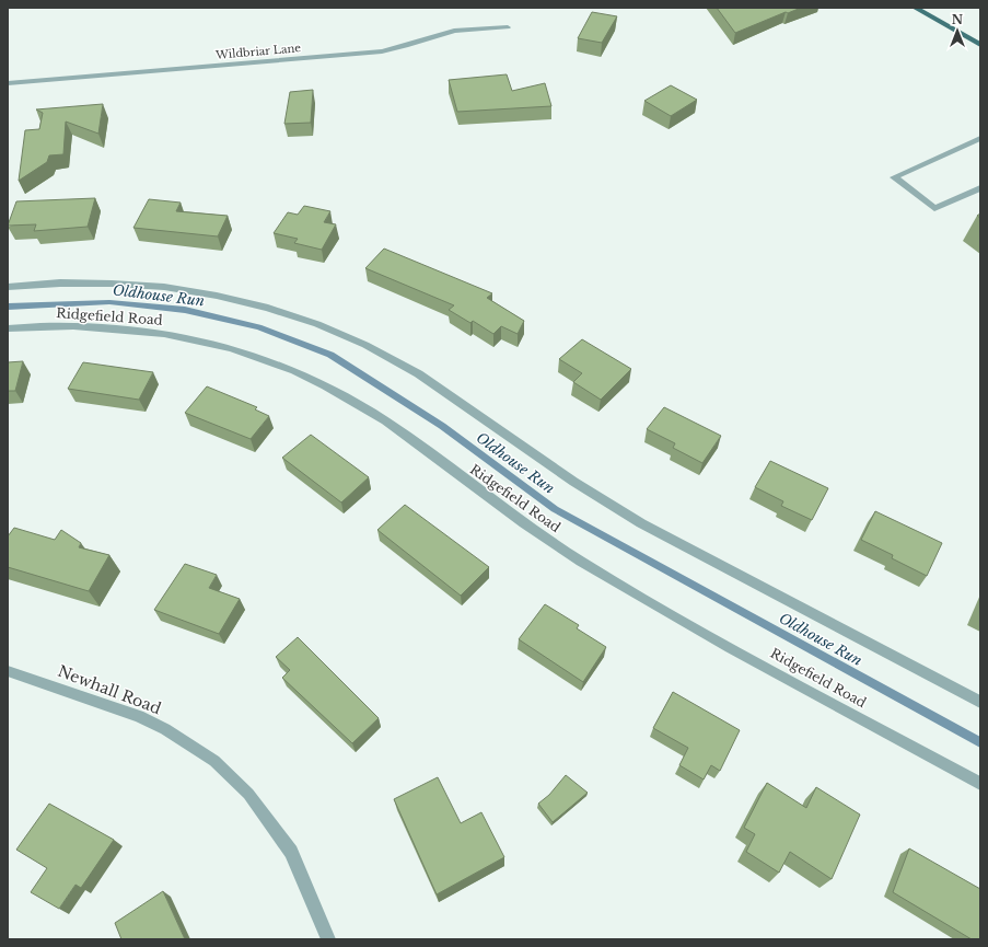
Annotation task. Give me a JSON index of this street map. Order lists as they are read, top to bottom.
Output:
{
  "streets": {
    "street": ["Wildbriar Lane", "Ridgefield Road", "Newhall Road"]
  },
  "water": ["Oldhouse Run"],
  "north": "top"
}
